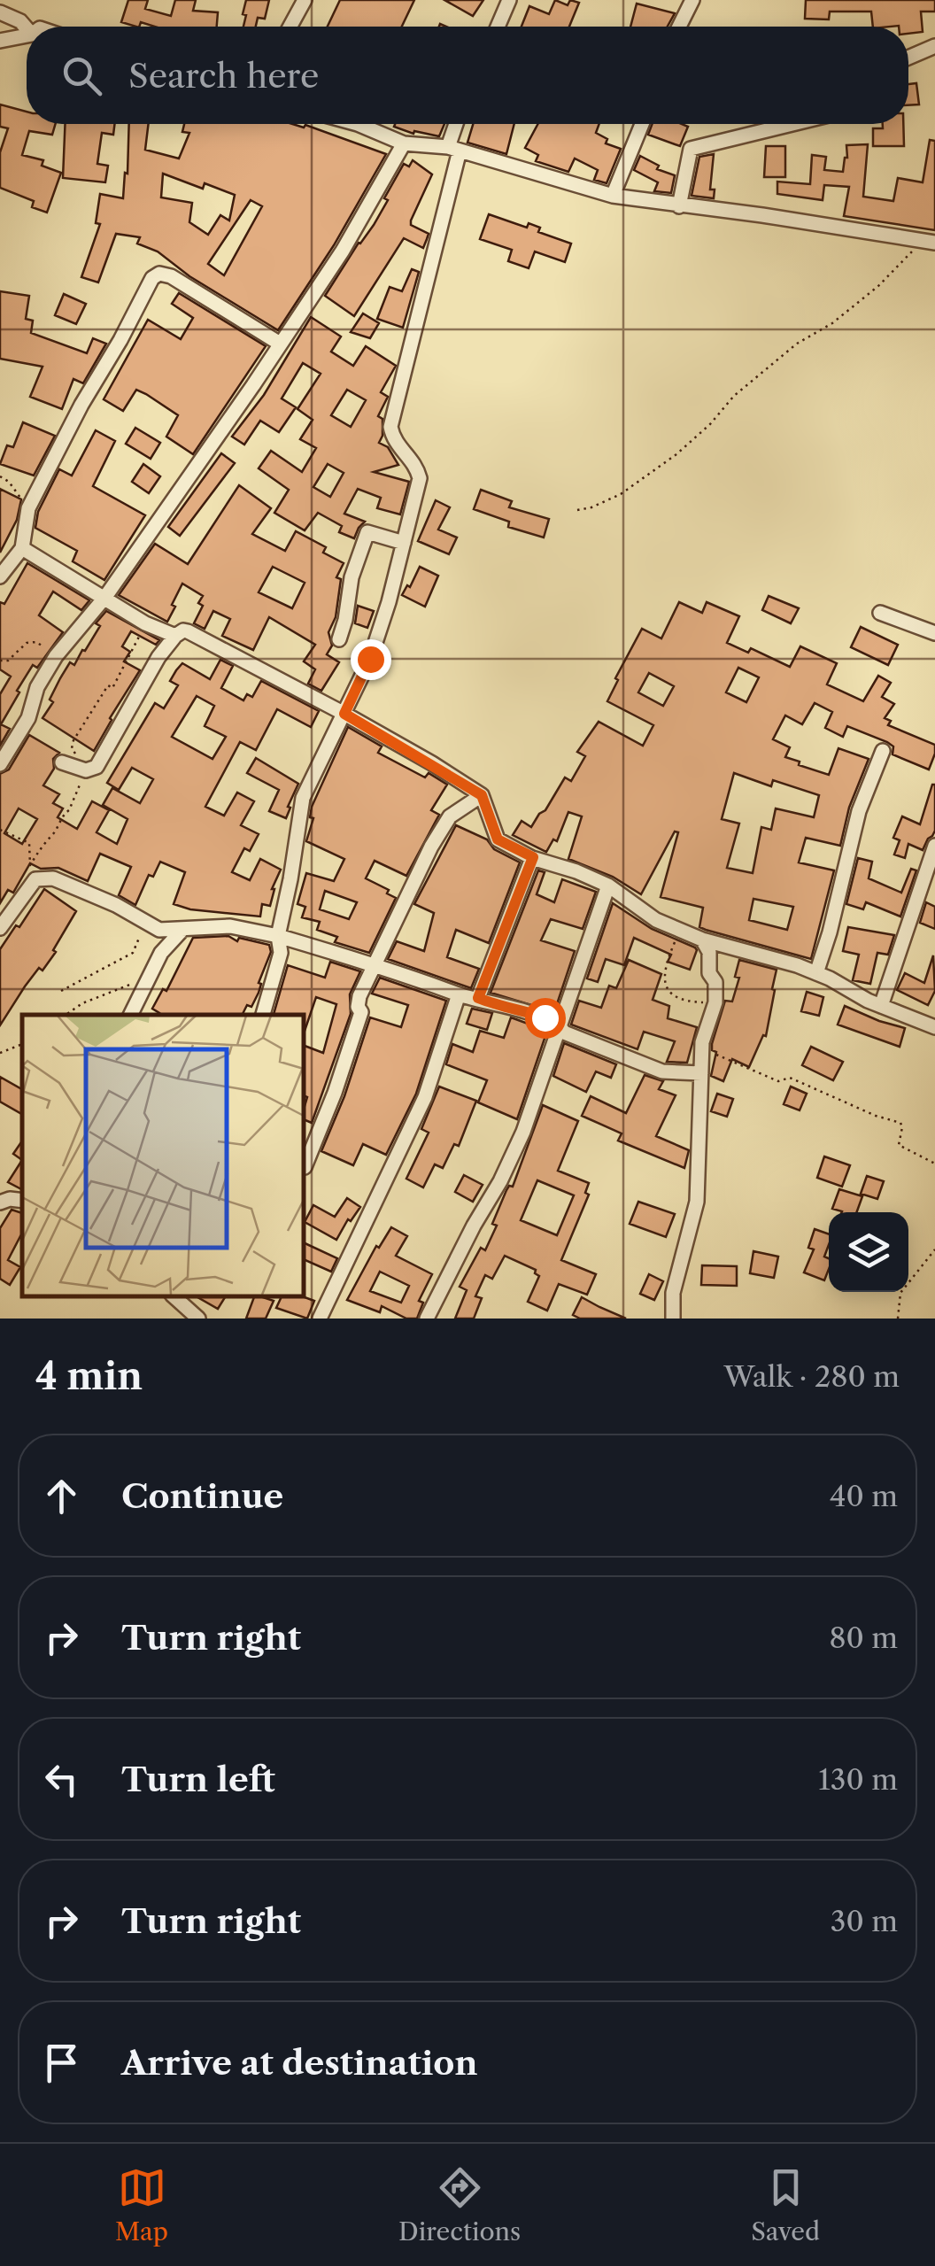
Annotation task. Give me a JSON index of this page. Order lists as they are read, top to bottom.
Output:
{
  "page": {
    "search": "Search here",
    "heading": ["4 min", "Walk · 280 m"],
    "list": [
      ["Continue", "40 m"],
      ["Turn right", "80 m"],
      ["Turn left", "130 m"],
      ["Turn right", "30 m"],
      "Arrive at destination"
    ],
    "nav": ["Map", "Directions", "Saved"]
  }
}
